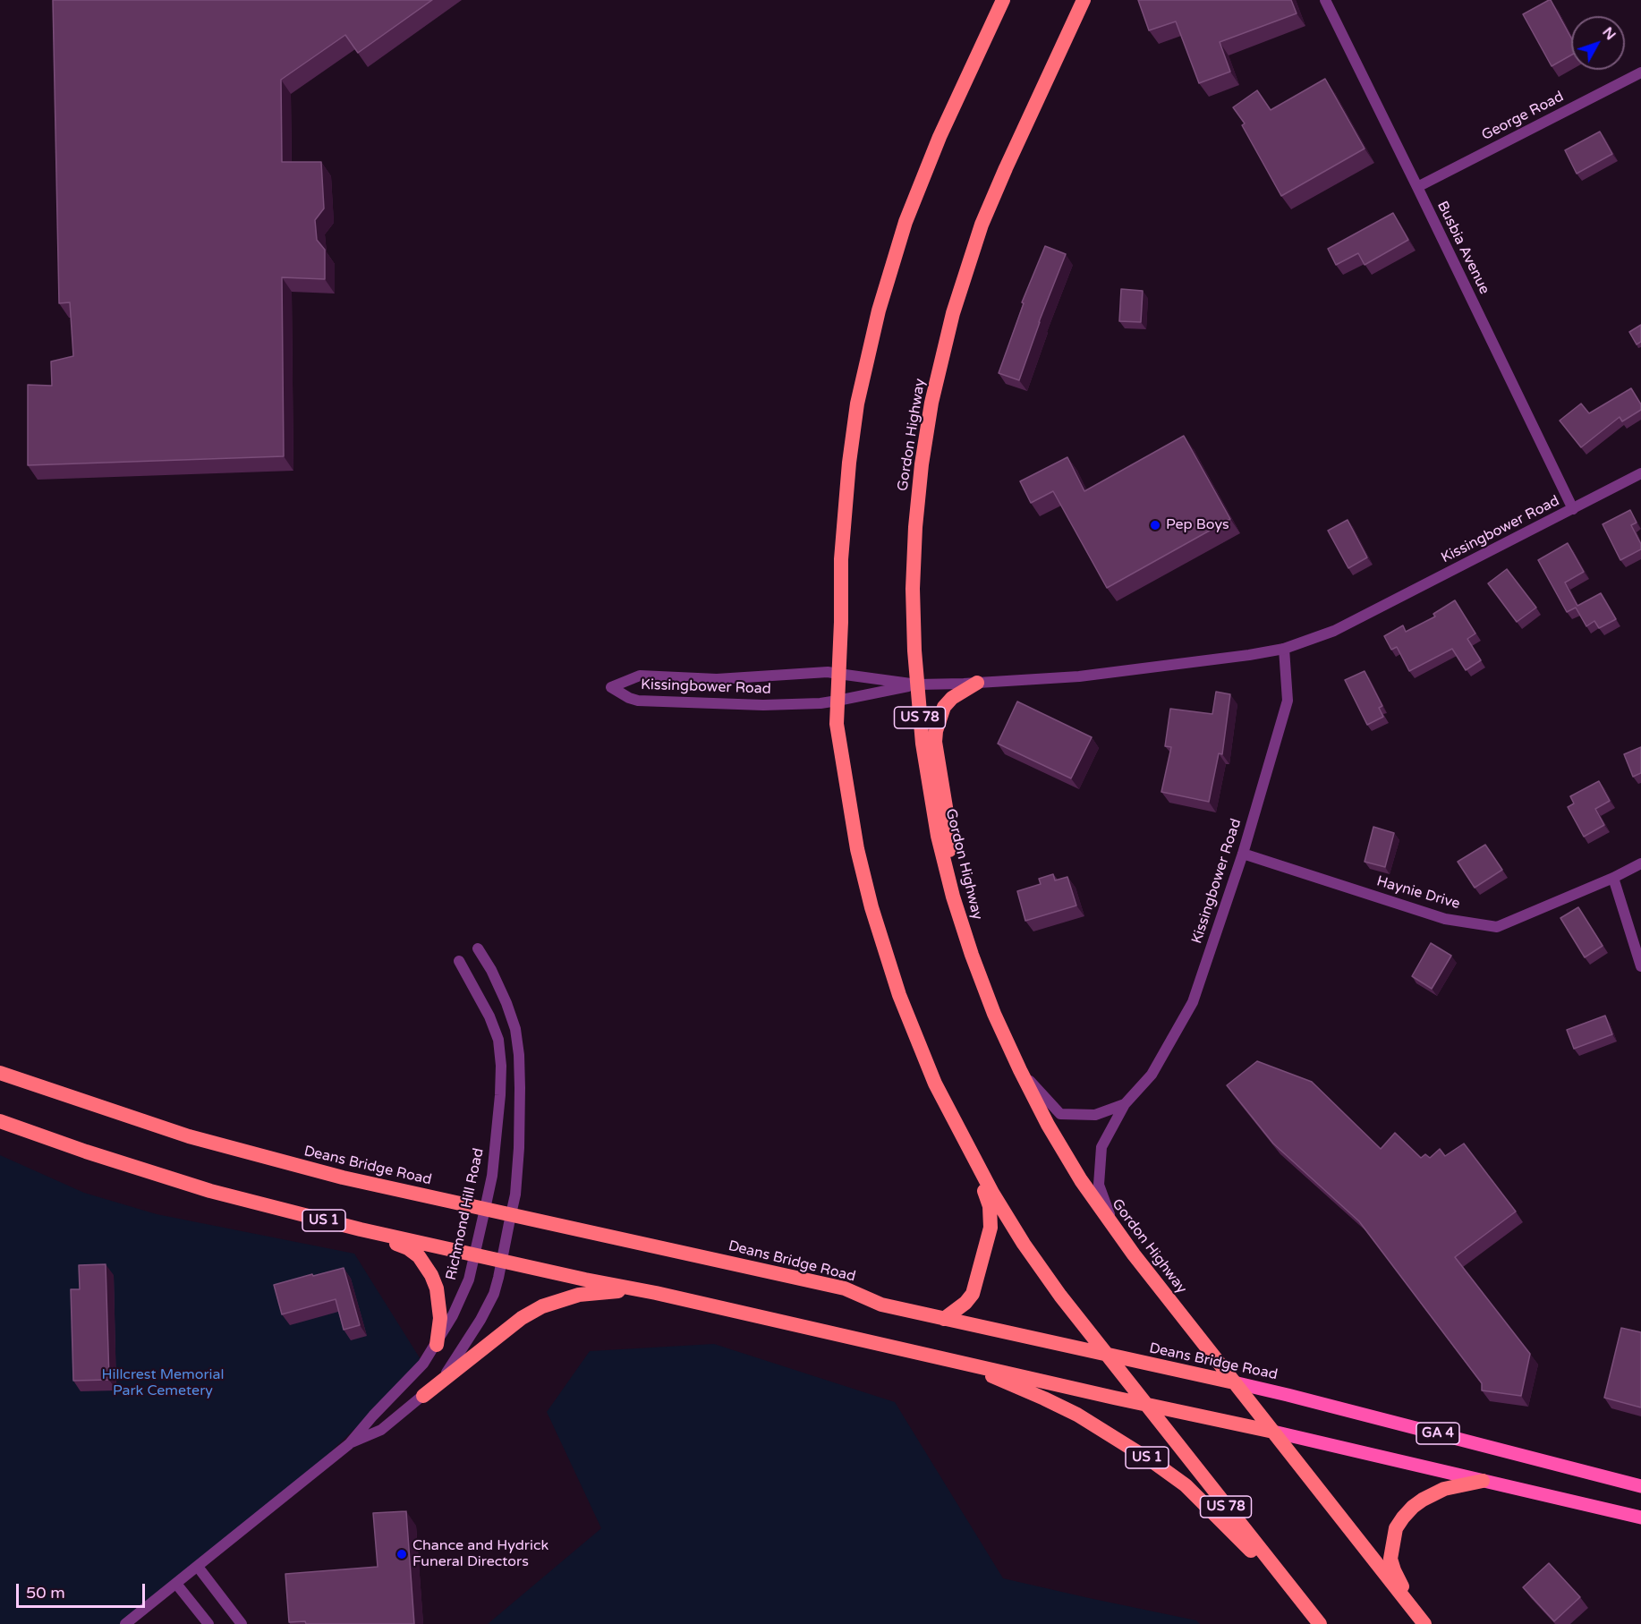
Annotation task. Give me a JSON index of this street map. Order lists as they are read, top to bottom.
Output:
{
  "streets": {
    "highway": [
      "Gordon Highway",
      "US 78",
      "Deans Bridge Road",
      "US 1",
      "GA 4"
    ],
    "street": [
      "George Road",
      "Busbia Avenue",
      "Kissingbower Road",
      "Haynie Drive",
      "Richmond Hill Road"
    ]
  },
  "crossings": [
    ["George Road", "Busbia Avenue"],
    ["Busbia Avenue", "Kissingbower Road"],
    ["Gordon Highway", "Kissingbower Road"],
    ["Gordon Highway", "Deans Bridge Road"],
    ["Gordon Highway", "GA 4"],
    ["Kissingbower Road", "US 78"],
    ["Kissingbower Road", "Haynie Drive"],
    ["US 78", "Deans Bridge Road"],
    ["US 78", "US 1"],
    ["US 78", "GA 4"],
    ["Deans Bridge Road", "Richmond Hill Road"],
    ["Richmond Hill Road", "US 1"],
    ["US 1", "GA 4"]
  ],
  "parks": ["Hillcrest Memorial Park Cemetery"],
  "places": ["Pep Boys", "Chance and Hydrick Funeral Directors"],
  "scale_bar": "50 m",
  "north": "top right"
}
